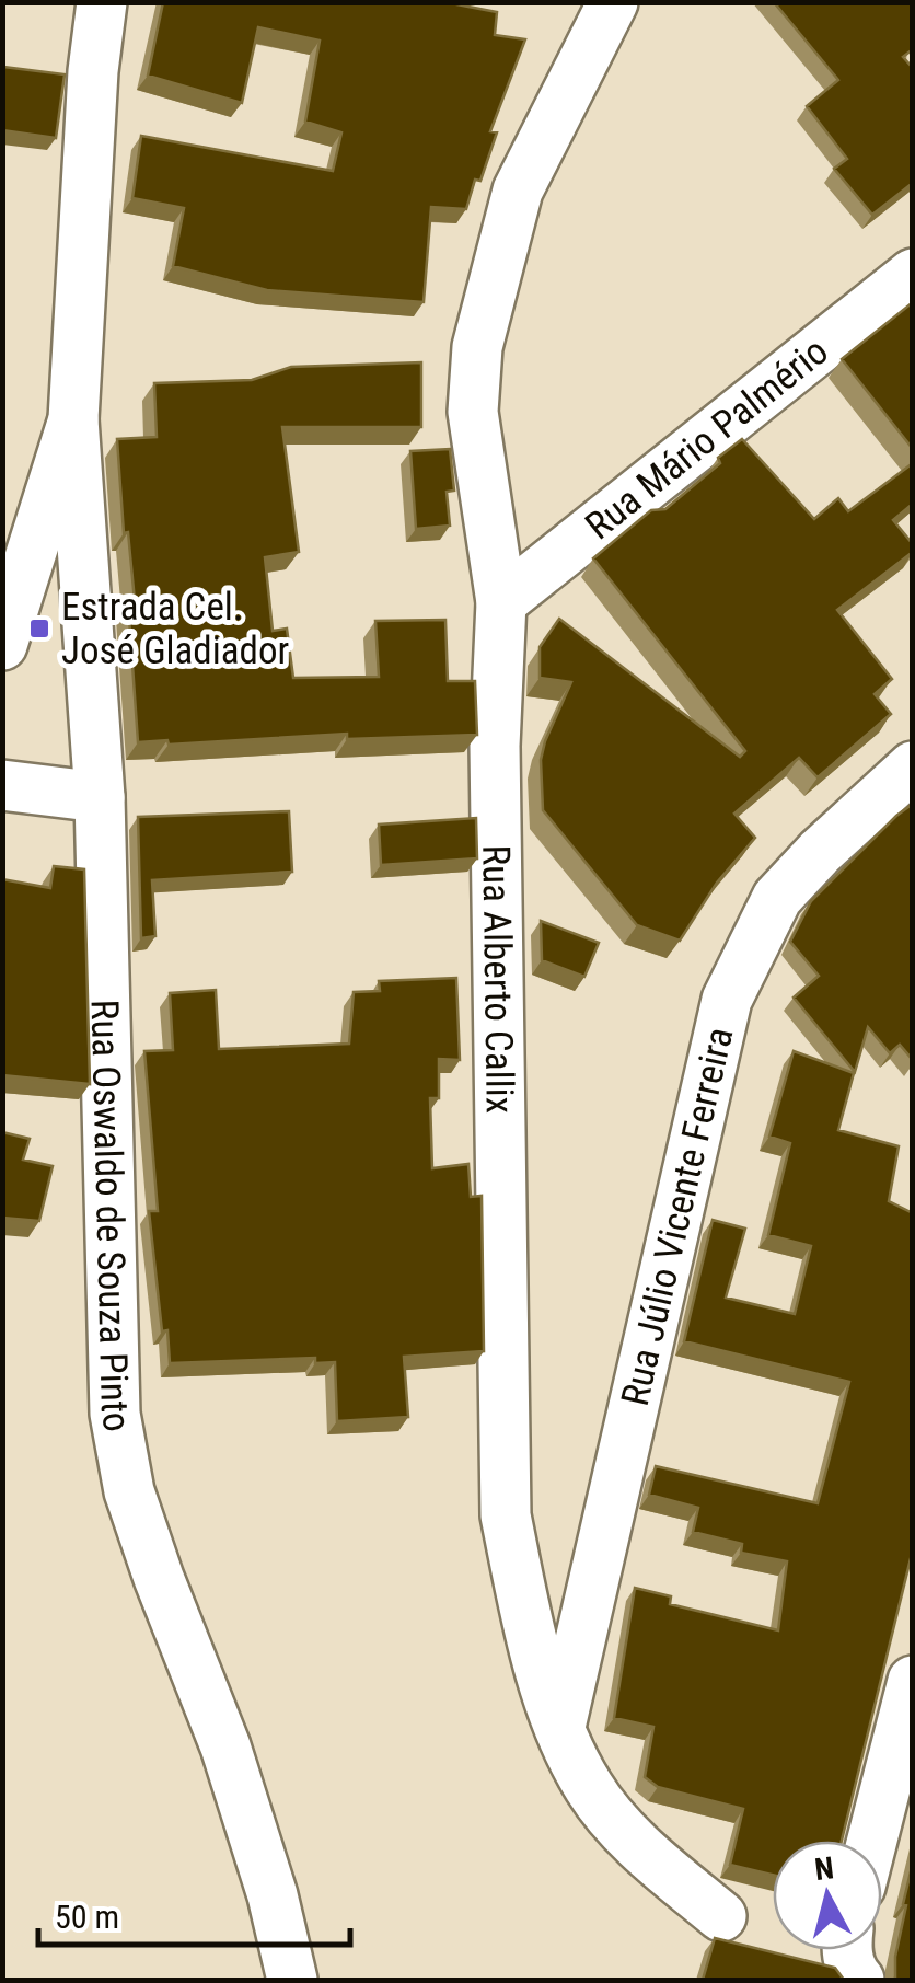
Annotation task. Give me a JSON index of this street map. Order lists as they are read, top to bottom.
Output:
{
  "streets": {
    "street": [
      "Rua Mário Palmério",
      "Rua Alberto Callix",
      "Rua Oswaldo de Souza Pinto",
      "Rua Júlio Vicente Ferreira"
    ]
  },
  "crossings": [
    ["Rua Mário Palmério", "Rua Alberto Callix"],
    ["Rua Alberto Callix", "Rua Júlio Vicente Ferreira"]
  ],
  "places": {
    "transit": ["Estrada Cel. José Gladiador"]
  },
  "scale_bar": "50 m",
  "north": "top"
}
